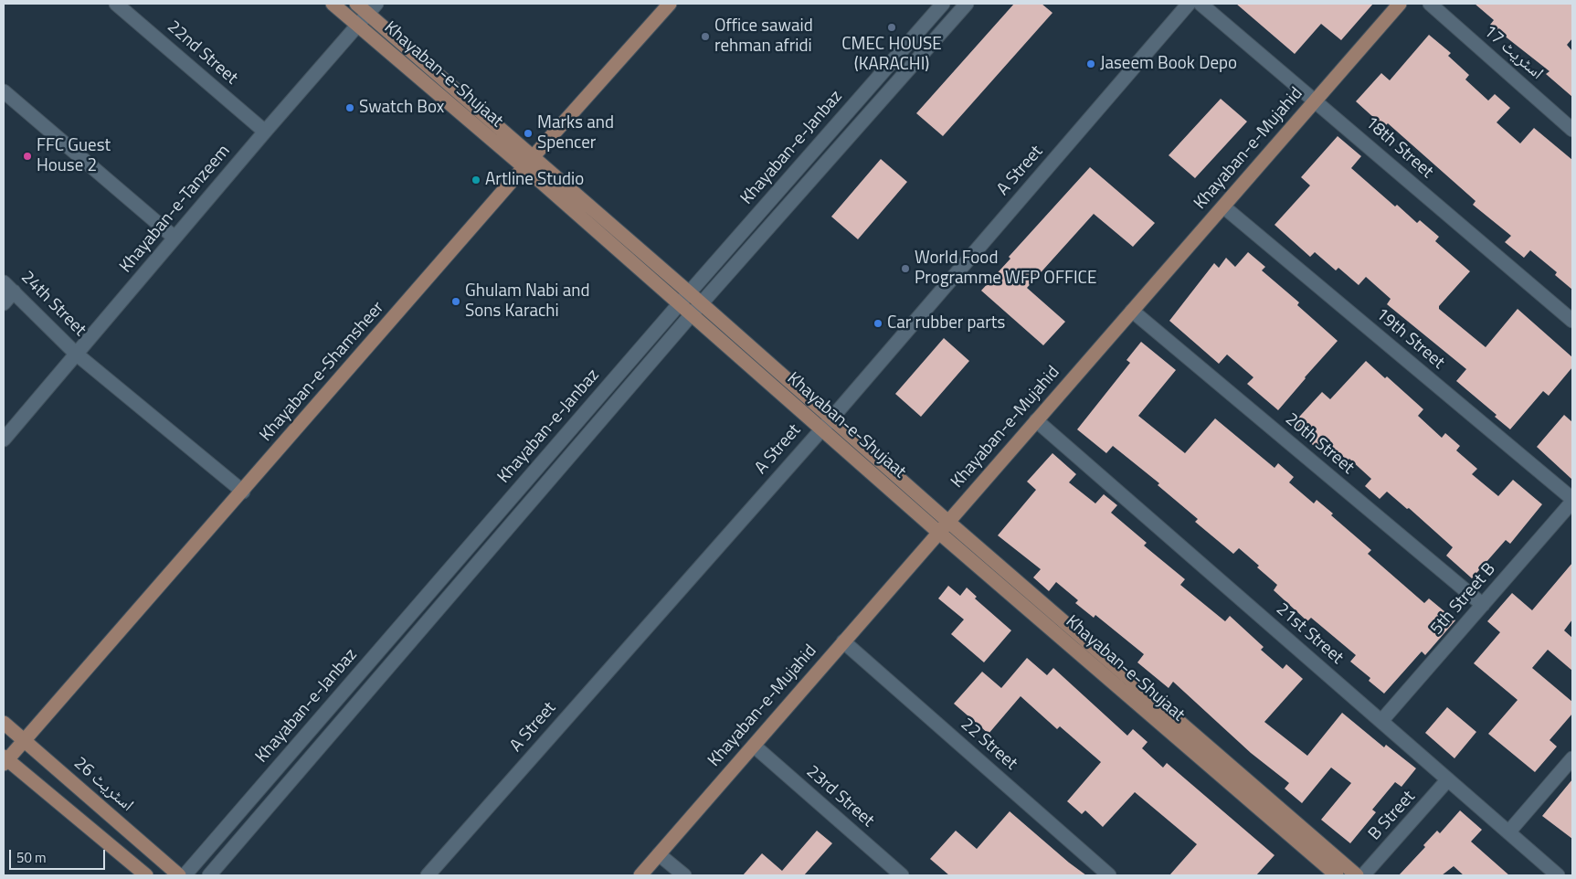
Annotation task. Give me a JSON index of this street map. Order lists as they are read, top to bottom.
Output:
{
  "streets": {
    "main road": [
      "Khayaban-e-Shujaat",
      "Khayaban-e-Mujahid",
      "Khayaban-e-Shamsheer",
      "اسٹریٹ 26"
    ],
    "street": [
      "22nd Street",
      "اسٹریٹ 17",
      "Khayaban-e-Janbaz",
      "18th Street",
      "A Street",
      "Khayaban-e-Tanzeem",
      "24th Street",
      "19th Street",
      "20th Street",
      "5th Street B",
      "21st Street",
      "22 Street",
      "23rd Street",
      "B Street"
    ]
  },
  "crossings": [
    ["22nd Street", "Khayaban-e-Tanzeem"],
    ["Khayaban-e-Shujaat", "Khayaban-e-Janbaz"],
    ["Khayaban-e-Shujaat", "Khayaban-e-Mujahid"],
    ["Khayaban-e-Shujaat", "A Street"],
    ["Khayaban-e-Shujaat", "Khayaban-e-Tanzeem"],
    ["Khayaban-e-Shujaat", "Khayaban-e-Shamsheer"],
    ["18th Street", "Khayaban-e-Mujahid"],
    ["Khayaban-e-Mujahid", "19th Street"],
    ["Khayaban-e-Mujahid", "20th Street"],
    ["Khayaban-e-Mujahid", "21st Street"],
    ["Khayaban-e-Mujahid", "22 Street"],
    ["Khayaban-e-Mujahid", "23rd Street"],
    ["Khayaban-e-Tanzeem", "24th Street"],
    ["24th Street", "Khayaban-e-Shamsheer"],
    ["19th Street", "5th Street B"],
    ["Khayaban-e-Shamsheer", "اسٹریٹ 26"],
    ["20th Street", "5th Street B"],
    ["5th Street B", "21st Street"],
    ["21st Street", "B Street"]
  ],
  "places": [
    "CMEC HOUSE (KARACHI)",
    "Office sawaid rehman afridi",
    "Jaseem Book Depo",
    "Swatch Box",
    "Marks and Spencer",
    "FFC Guest House 2",
    "Artline Studio",
    "World Food Programme WFP OFFICE",
    "Ghulam Nabi and Sons Karachi",
    "Car rubber parts"
  ],
  "scale_bar": "50 m"
}
